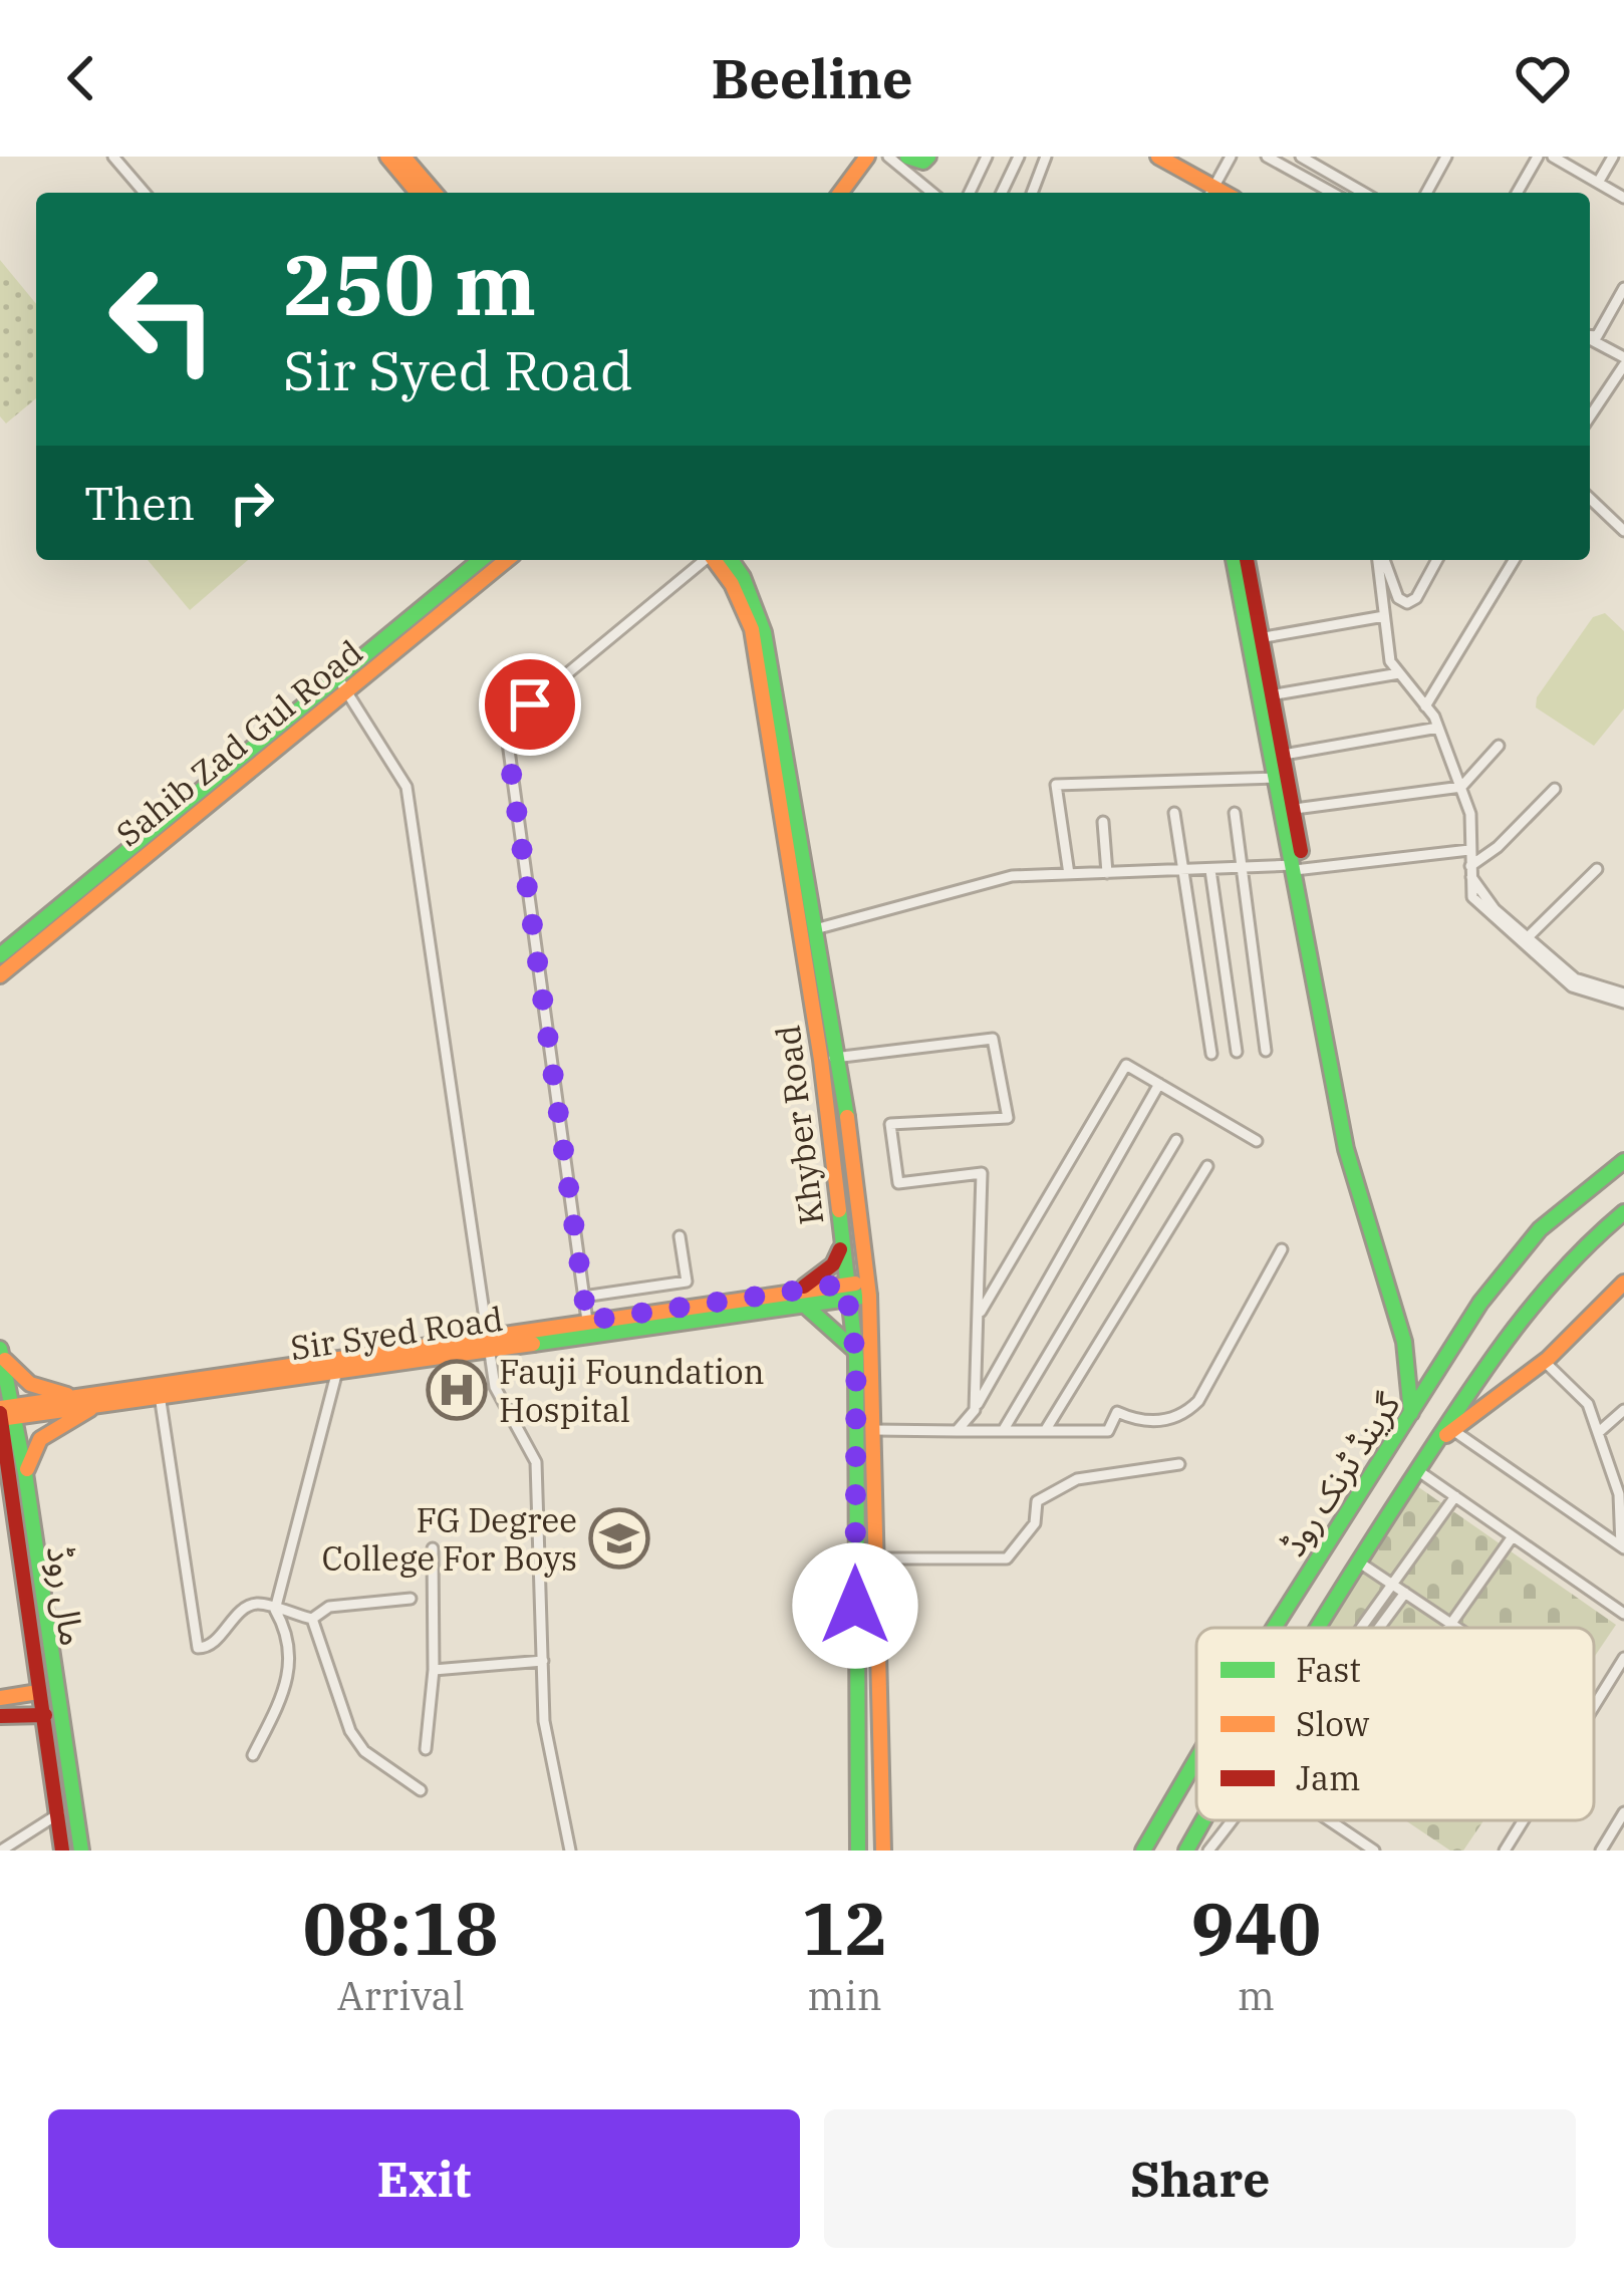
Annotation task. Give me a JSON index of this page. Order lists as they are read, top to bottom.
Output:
{
  "streets": {
    "main road": [
      "Sahib Zad Gul Road",
      "Khyber Road",
      "Sir Syed Road",
      "گرینڈ ٹرنک روڈ",
      "مال روڈ"
    ]
  },
  "crossings": [
    ["Sir Syed Road", "مال روڈ"]
  ],
  "places": {
    "hospital": ["Fauji Foundation Hospital"],
    "school or university": ["FG Degree College For Boys"]
  },
  "legend": ["Fast", "Slow", "Jam"],
  "page": {
    "header": "Beeline",
    "turn": ["250 m", "Sir Syed Road"],
    "then": "Then",
    "eta": [
      "08:18",
      "Arrival",
      "12",
      "min",
      "940",
      "m"
    ],
    "buttons": ["Exit", "Share"]
  }
}
